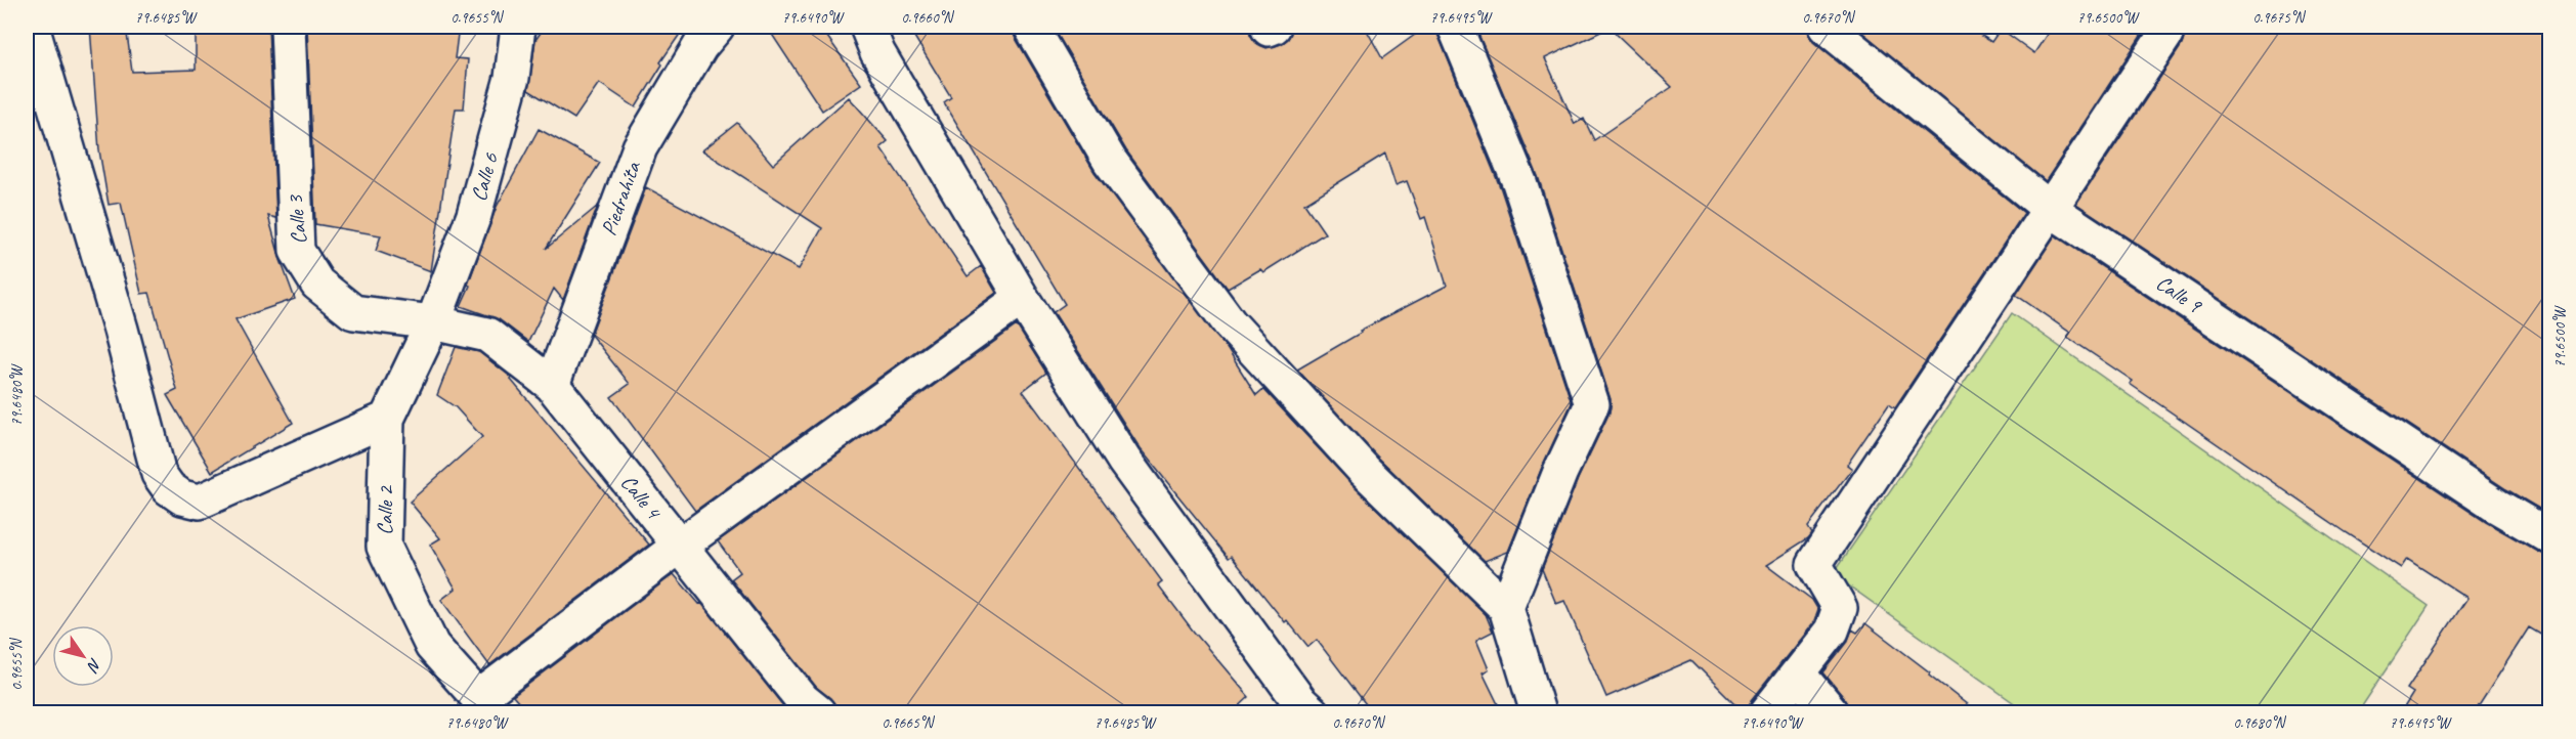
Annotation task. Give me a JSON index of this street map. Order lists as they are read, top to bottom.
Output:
{
  "streets": {
    "street": [
      "Calle 6",
      "Piedrahíta",
      "Calle 3",
      "Calle 9",
      "Calle 4",
      "Calle 2"
    ]
  },
  "crossings": [
    ["Calle 6", "Calle 3"],
    ["Calle 6", "Calle 4"],
    ["Calle 6", "Calle 2"],
    ["Piedrahíta", "Calle 4"],
    ["Calle 3", "Calle 4"],
    ["Calle 3", "Calle 2"],
    ["Calle 4", "Calle 2"]
  ],
  "north": "bottom right",
  "coordinates": [
    "79.6485°W",
    "0.9655°N",
    "79.6490°W",
    "0.9660°N",
    "79.6495°W",
    "0.9670°N",
    "79.6500°W",
    "0.9675°N",
    "79.6480°W",
    "0.9665°N",
    "0.9680°N"
  ]
}
